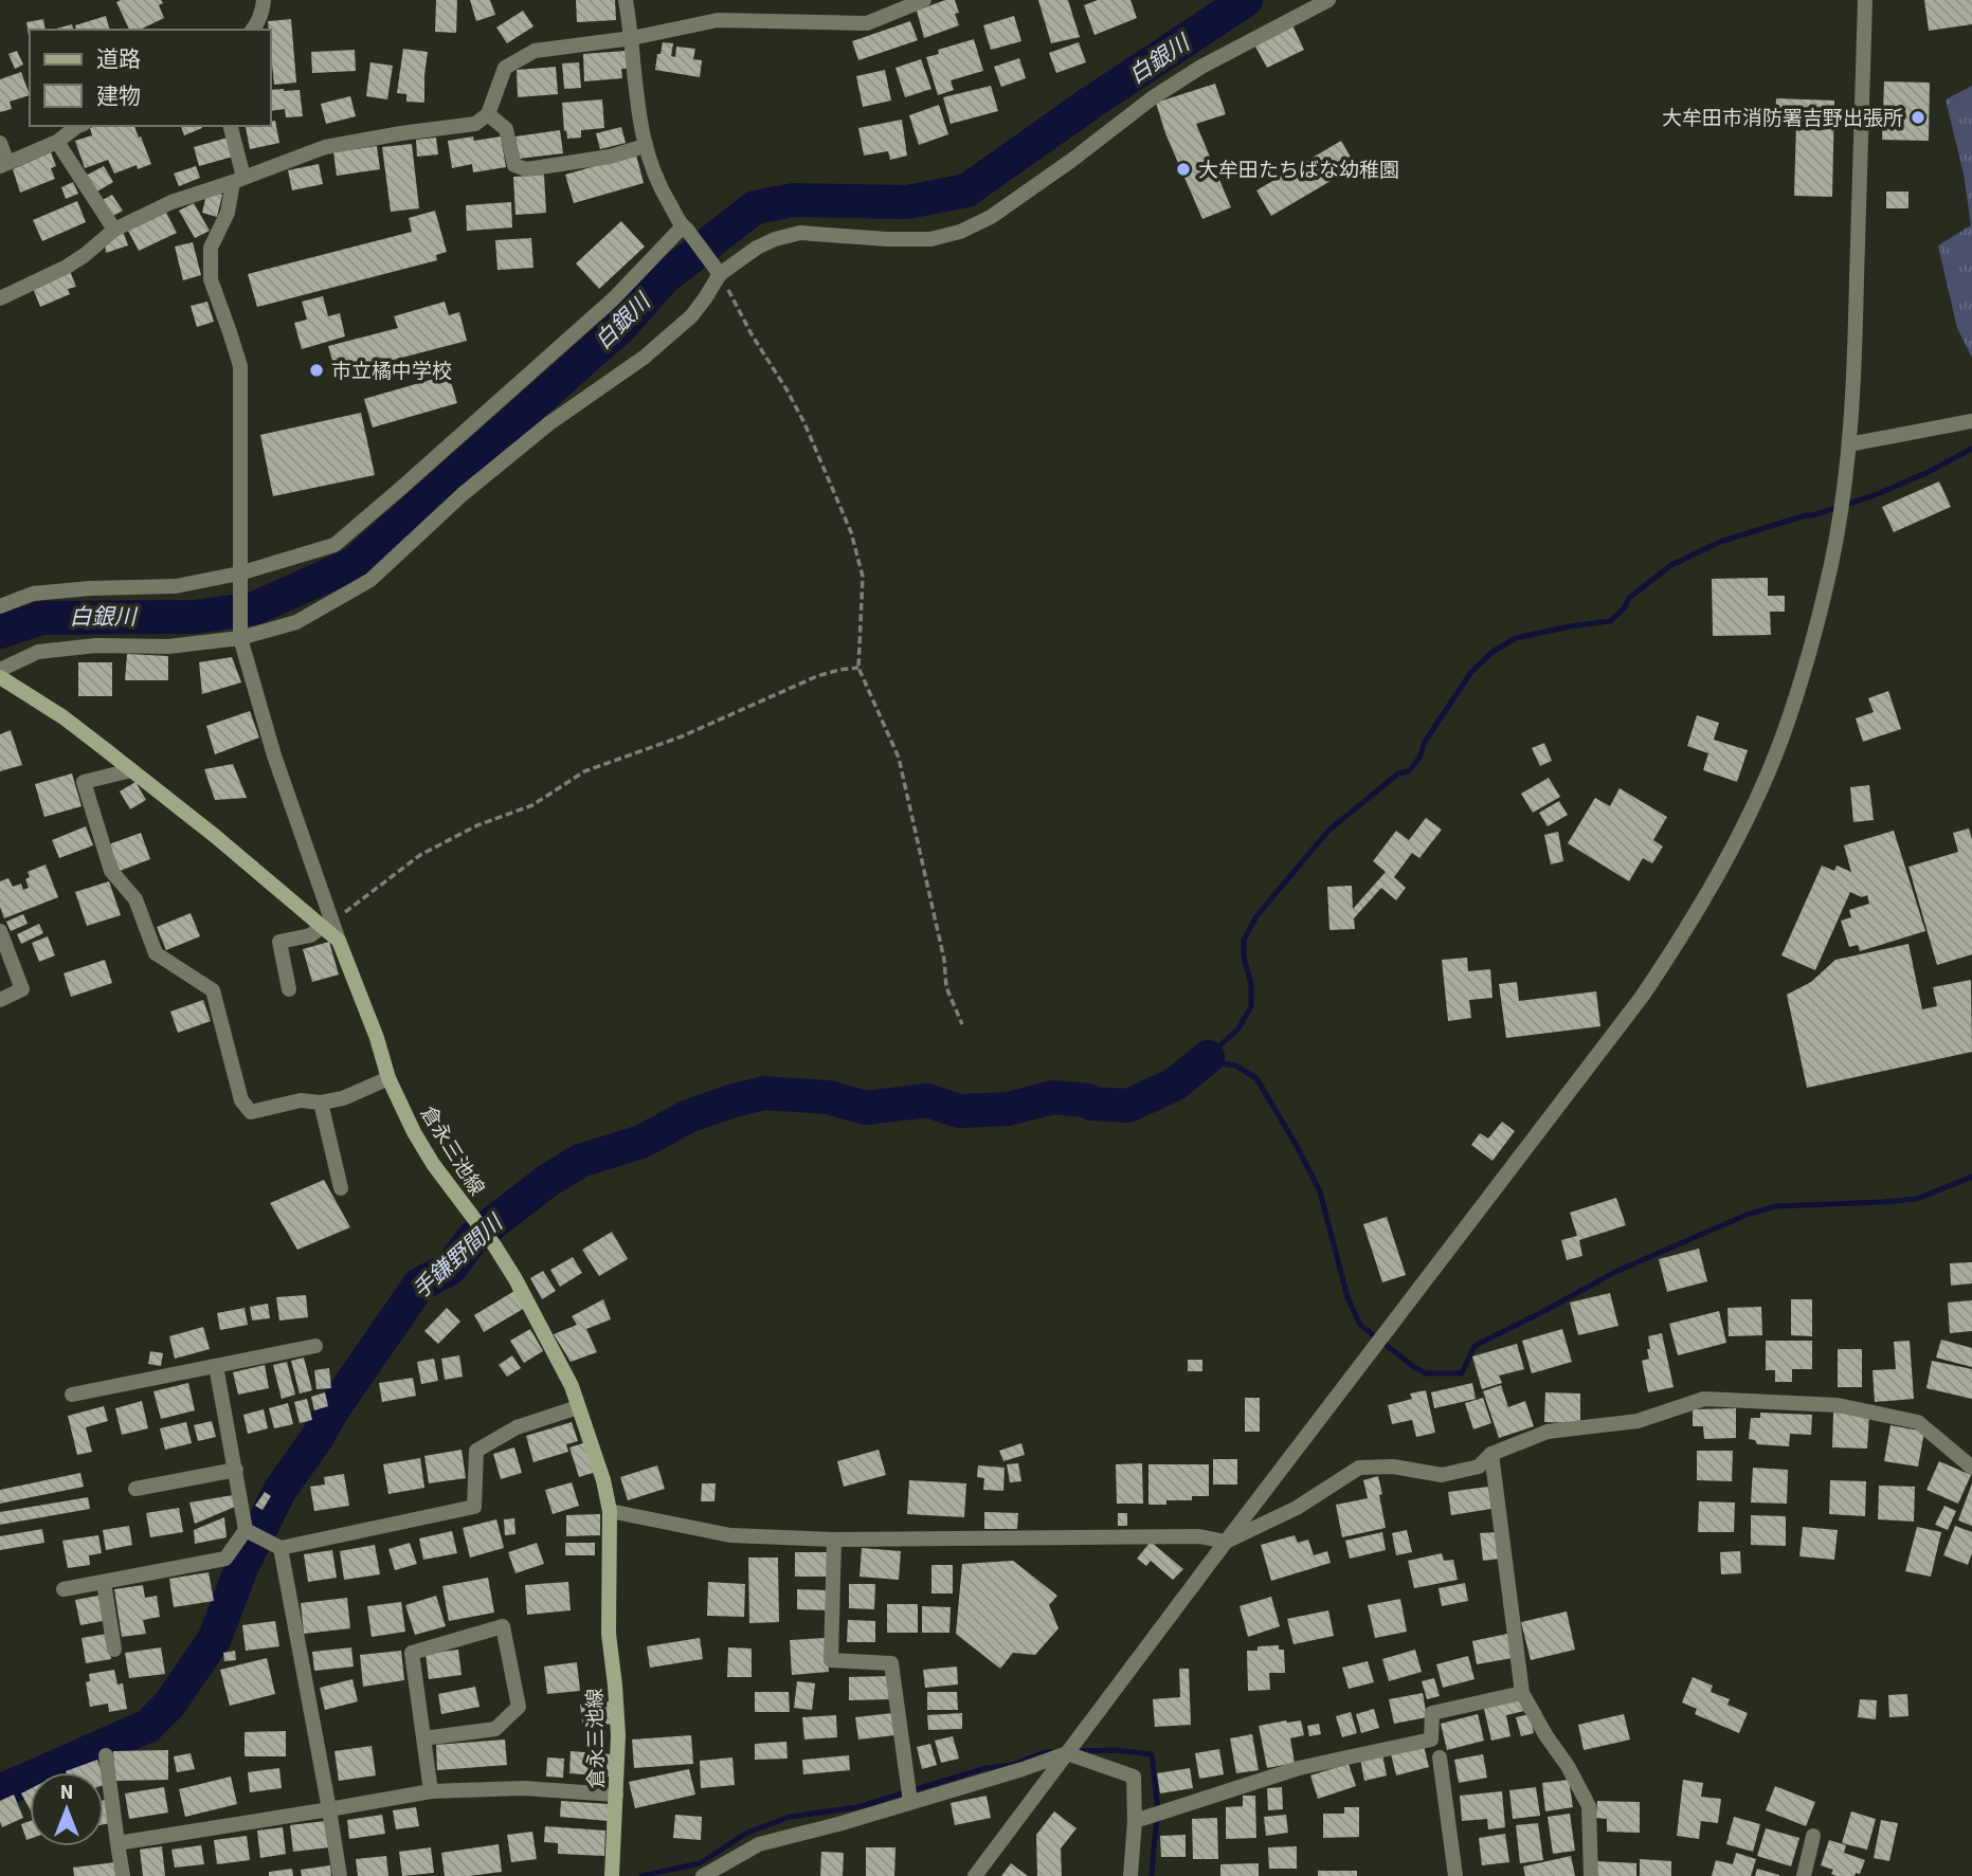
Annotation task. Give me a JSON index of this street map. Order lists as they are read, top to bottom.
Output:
{
  "streets": {
    "main road": ["倉永三池線"]
  },
  "water": ["白銀川", "手鎌野間川"],
  "places": ["大牟田市消防署吉野出張所", "大牟田たちばな幼稚園", "市立橘中学校"],
  "legend": ["道路", "建物"],
  "north": "top"
}
